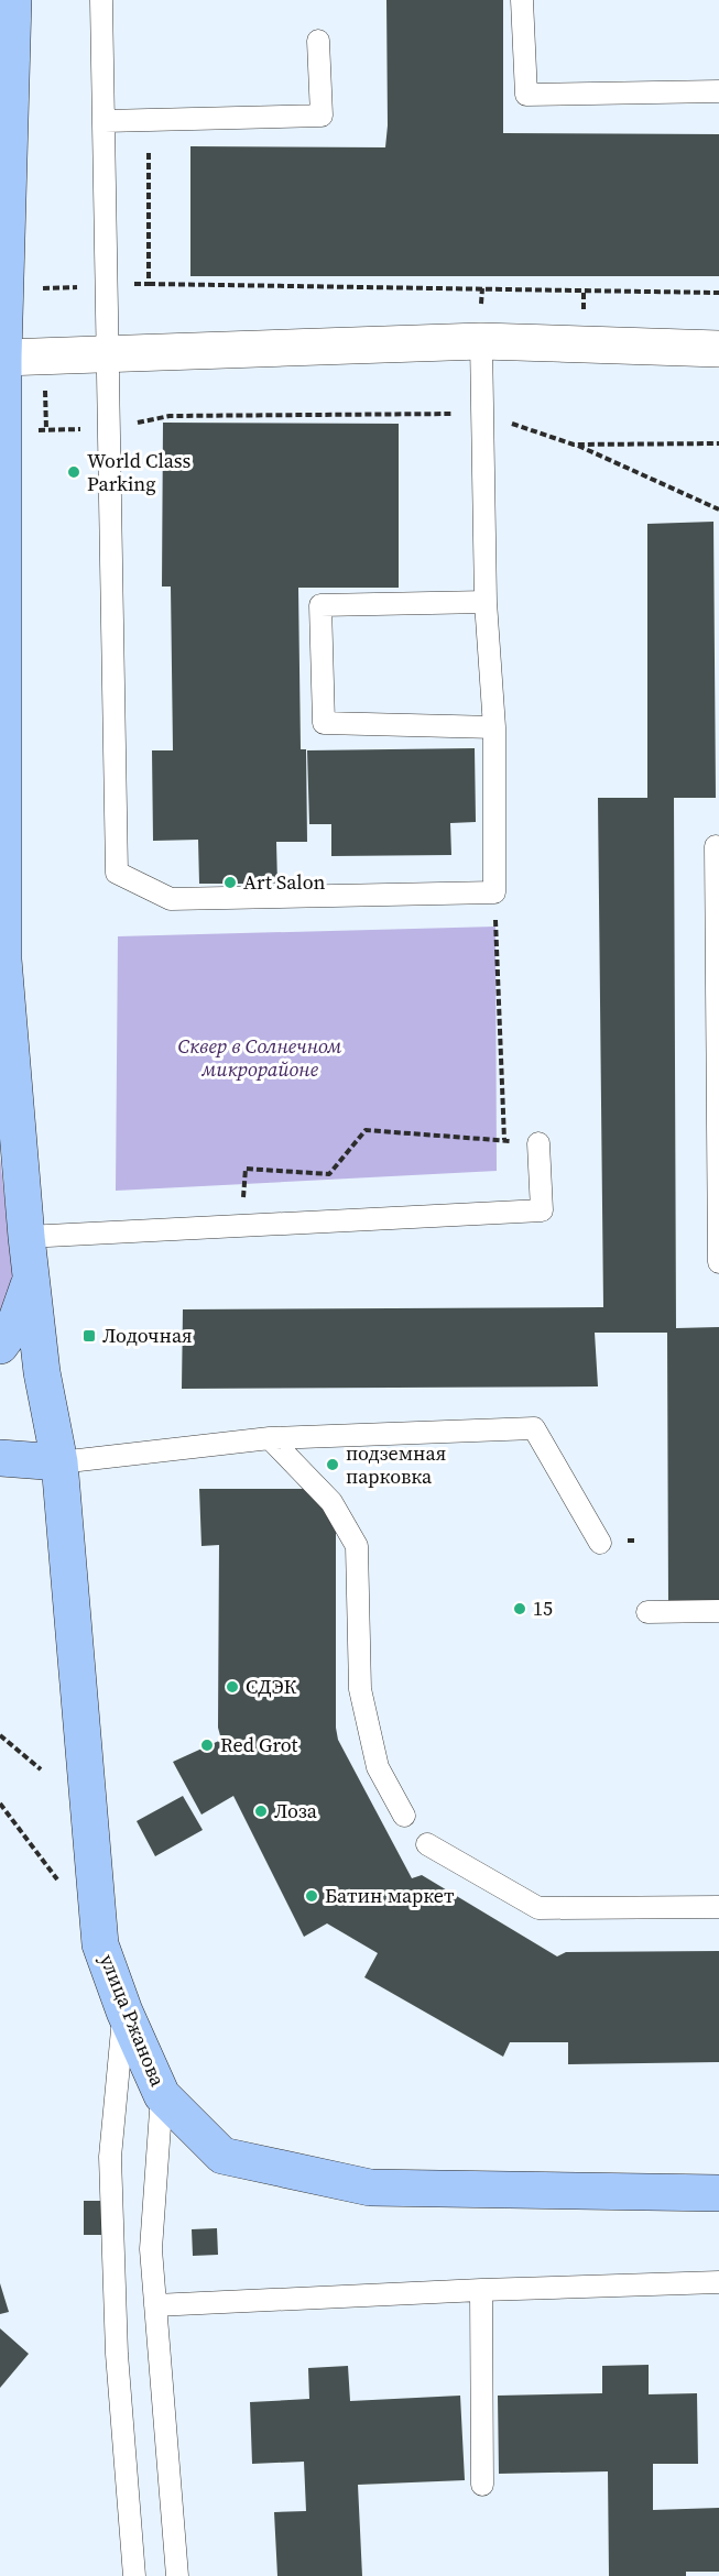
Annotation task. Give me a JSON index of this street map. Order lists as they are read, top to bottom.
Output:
{
  "streets": {
    "street": ["улица Ржанова"]
  },
  "parks": ["Сквер в Солнечном микрорайоне"],
  "places": {
    "other": [
      "World Class Parking",
      "Art Salon",
      "подземная парковка",
      "15",
      "СДЭК",
      "Red Grot",
      "Лоза",
      "Батин маркет"
    ],
    "transit": ["Лодочная"]
  }
}
